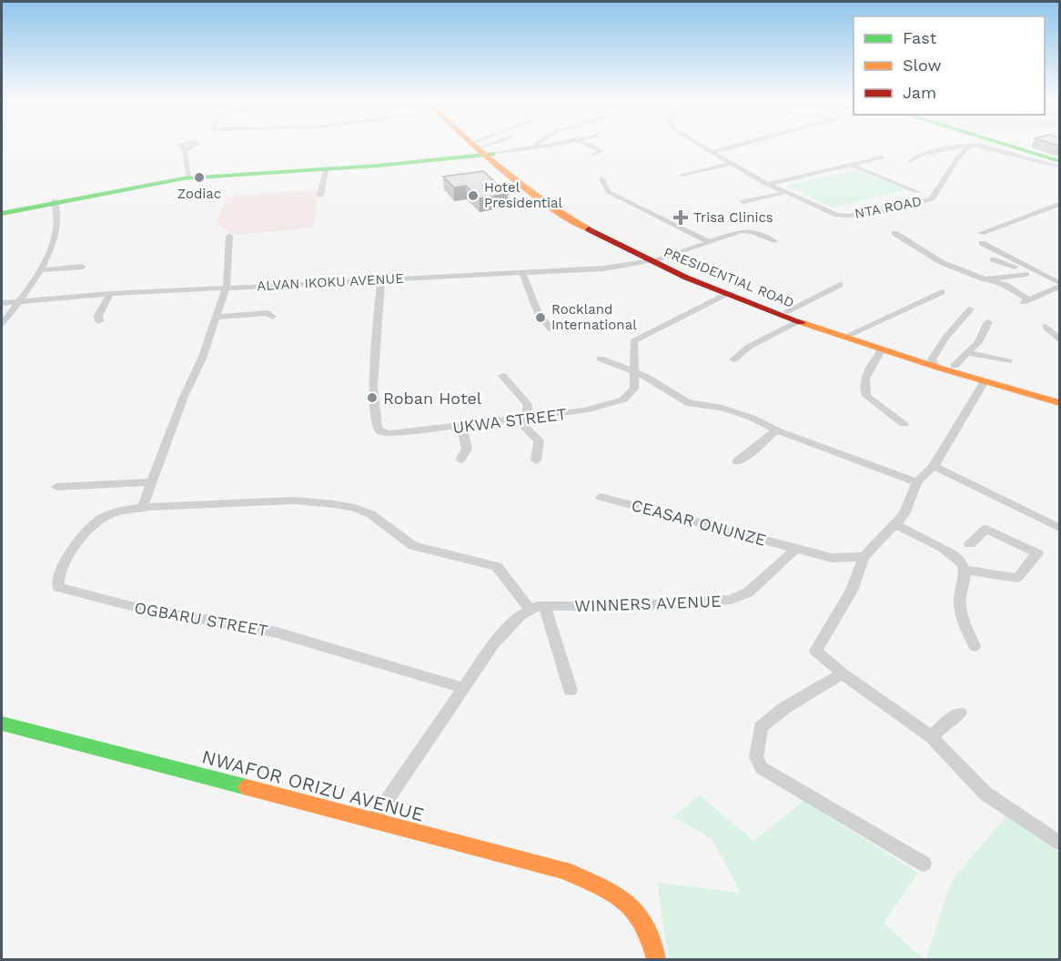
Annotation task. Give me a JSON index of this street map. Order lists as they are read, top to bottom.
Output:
{
  "streets": {
    "main road": ["PRESIDENTIAL ROAD", "NWAFOR ORIZU AVENUE"],
    "street": [
      "NTA ROAD",
      "ALVAN IKOKU AVENUE",
      "UKWA STREET",
      "CEASAR ONUNZE",
      "WINNERS AVENUE",
      "OGBARU STREET"
    ]
  },
  "crossings": [
    ["PRESIDENTIAL ROAD", "ALVAN IKOKU AVENUE"],
    ["PRESIDENTIAL ROAD", "UKWA STREET"],
    ["ALVAN IKOKU AVENUE", "UKWA STREET"],
    ["CEASAR ONUNZE", "WINNERS AVENUE"],
    ["WINNERS AVENUE", "OGBARU STREET"]
  ],
  "places": {
    "other": [
      "Zodiac",
      "Hotel Presidential",
      "Rockland International",
      "Roban Hotel"
    ],
    "health": ["Trisa Clinics"]
  },
  "legend": ["Fast", "Slow", "Jam"]
}
